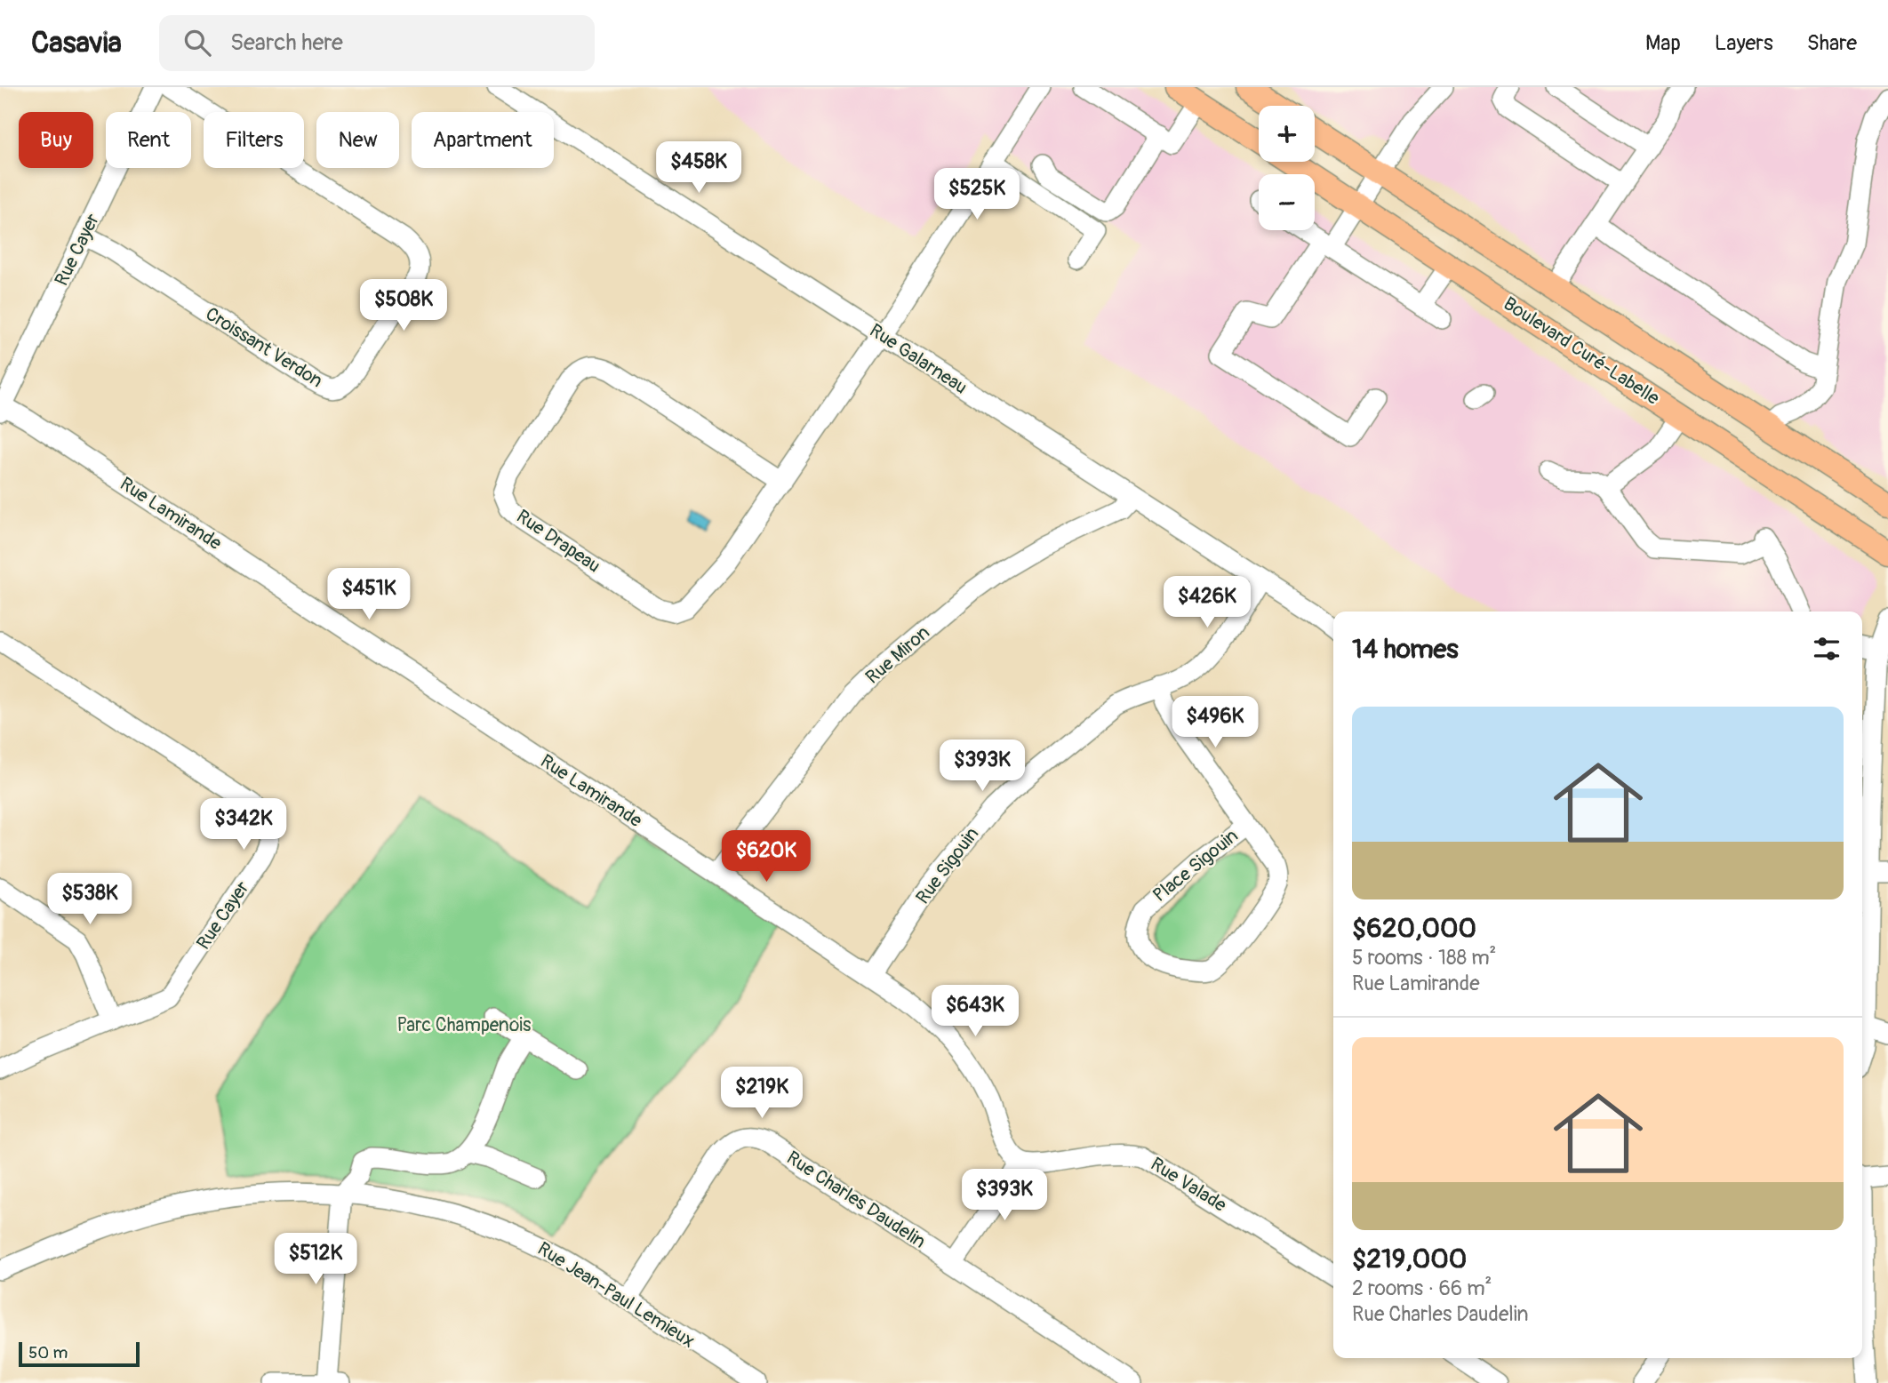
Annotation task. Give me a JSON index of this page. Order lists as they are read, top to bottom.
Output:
{
  "streets": {
    "main road": ["Boulevard Curé-Labelle"],
    "street": [
      "Rue Cayer",
      "Croissant Verdon",
      "Rue Galarneau",
      "Rue Lamirande",
      "Rue Drapeau",
      "Rue Miron",
      "Rue Sigouin",
      "Place Sigouin",
      "Rue Valade",
      "Rue Charles Daudelin",
      "Rue Jean-Paul Lemieux"
    ]
  },
  "crossings": [
    ["Rue Cayer", "Croissant Verdon"],
    ["Rue Cayer", "Rue Lamirande"],
    ["Rue Galarneau", "Rue Drapeau"],
    ["Rue Galarneau", "Rue Miron"],
    ["Rue Galarneau", "Rue Sigouin"],
    ["Rue Lamirande", "Rue Miron"],
    ["Rue Lamirande", "Rue Sigouin"],
    ["Rue Lamirande", "Rue Valade"],
    ["Rue Sigouin", "Place Sigouin"],
    ["Rue Charles Daudelin", "Rue Jean-Paul Lemieux"]
  ],
  "parks": ["Parc Champenois"],
  "scale_bar": "50 m",
  "page": {
    "header": "Casavia",
    "search": "Search here",
    "nav": ["Map", "Layers", "Share"],
    "map_buttons": ["+", "−"],
    "chip": [
      "Buy",
      "Rent",
      "Filters",
      "New",
      "Apartment"
    ],
    "price": [
      "$458K",
      "$525K",
      "$508K",
      "$451K",
      "$426K",
      "$496K",
      "$393K",
      "$342K",
      "$620K",
      "$538K",
      "$643K",
      "$219K",
      "$393K",
      "$512K"
    ],
    "heading": "14 homes",
    "list": [
      {
        "name": "$620,000",
        "note": "5 rooms · 188 m² · Rue Lamirande"
      },
      {
        "name": "$219,000",
        "note": "2 rooms · 66 m² · Rue Charles Daudelin"
      }
    ],
    "scale": "50 m"
  }
}
